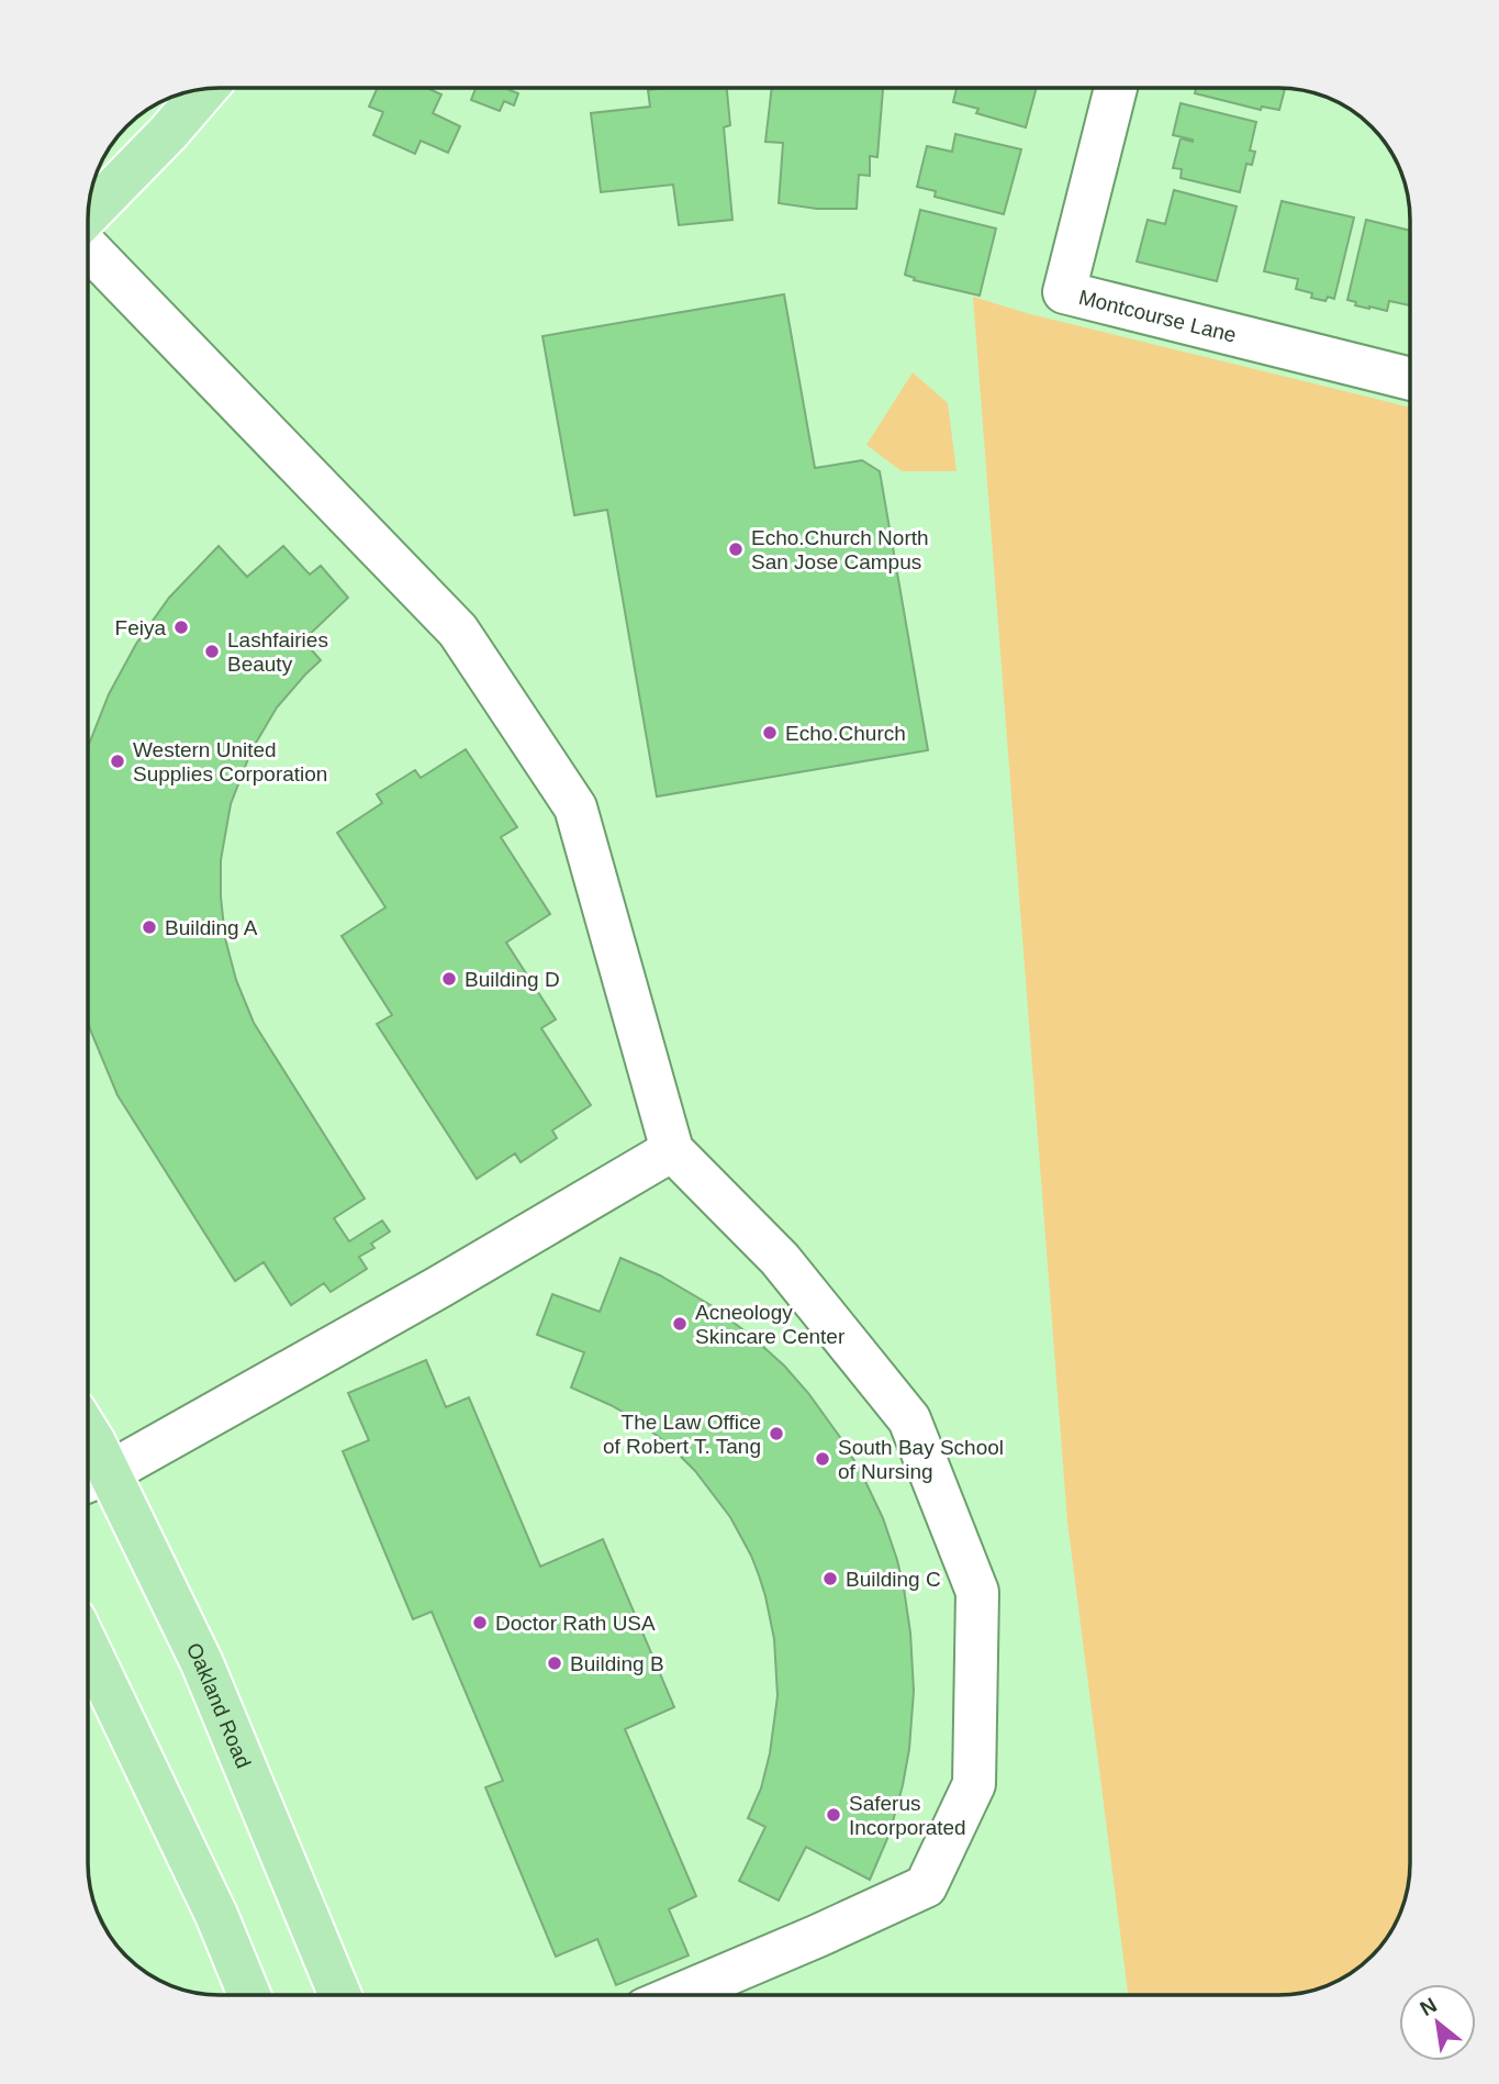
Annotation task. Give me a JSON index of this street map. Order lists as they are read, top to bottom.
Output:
{
  "streets": {
    "main road": ["Oakland Road"],
    "street": ["Montcourse Lane"]
  },
  "places": [
    "Echo.Church North San Jose Campus",
    "Feiya",
    "Lashfairies Beauty",
    "Echo.Church",
    "Western United Supplies Corporation",
    "Building A",
    "Building D",
    "Acneology Skincare Center",
    "The Law Office of Robert T. Tang",
    "South Bay School of Nursing",
    "Building C",
    "Doctor Rath USA",
    "Building B",
    "Saferus Incorporated"
  ],
  "north": "top left"
}
